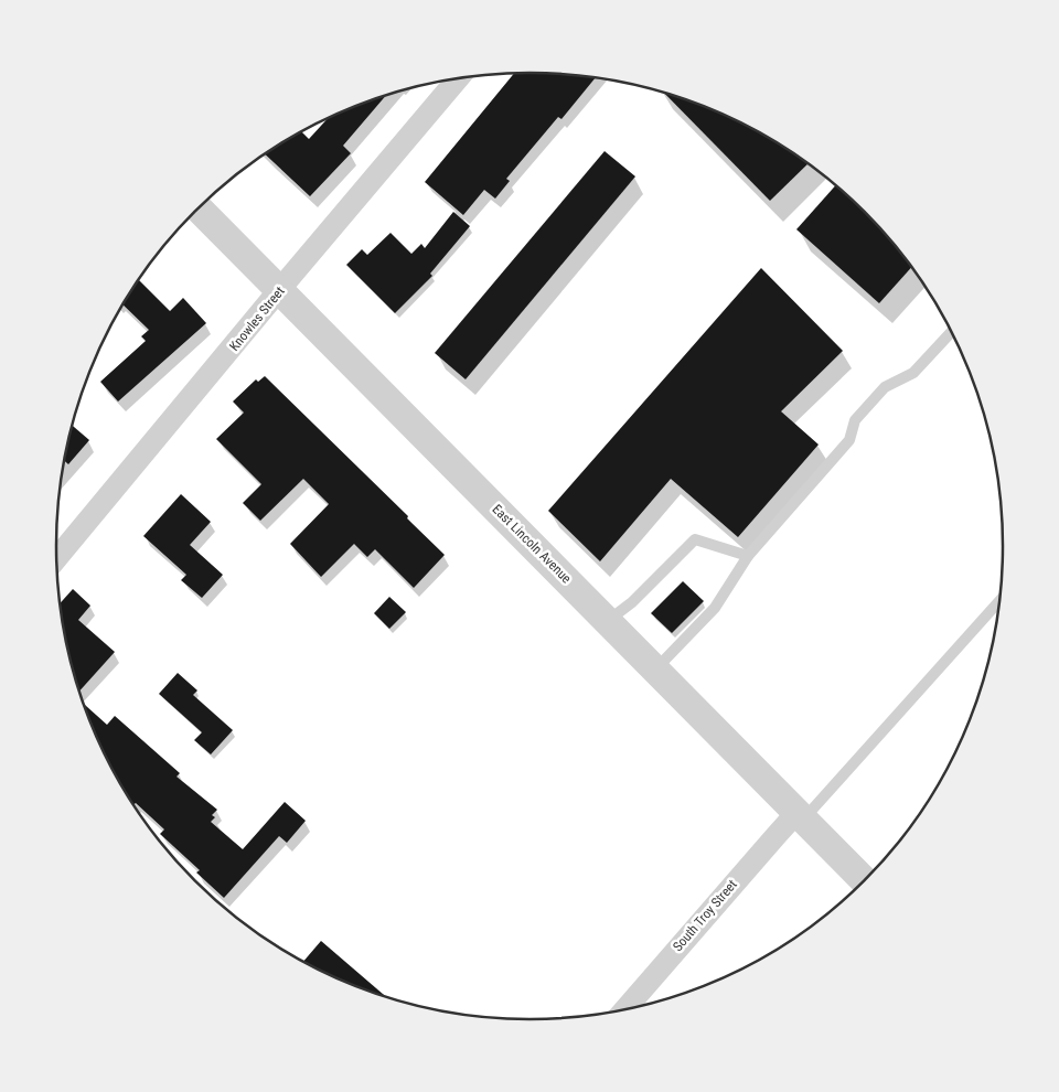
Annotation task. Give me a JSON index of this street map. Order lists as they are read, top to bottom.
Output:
{
  "streets": {
    "street": ["Knowles Street", "East Lincoln Avenue", "South Troy Street"]
  },
  "crossings": [
    ["Knowles Street", "East Lincoln Avenue"],
    ["East Lincoln Avenue", "South Troy Street"]
  ]
}
